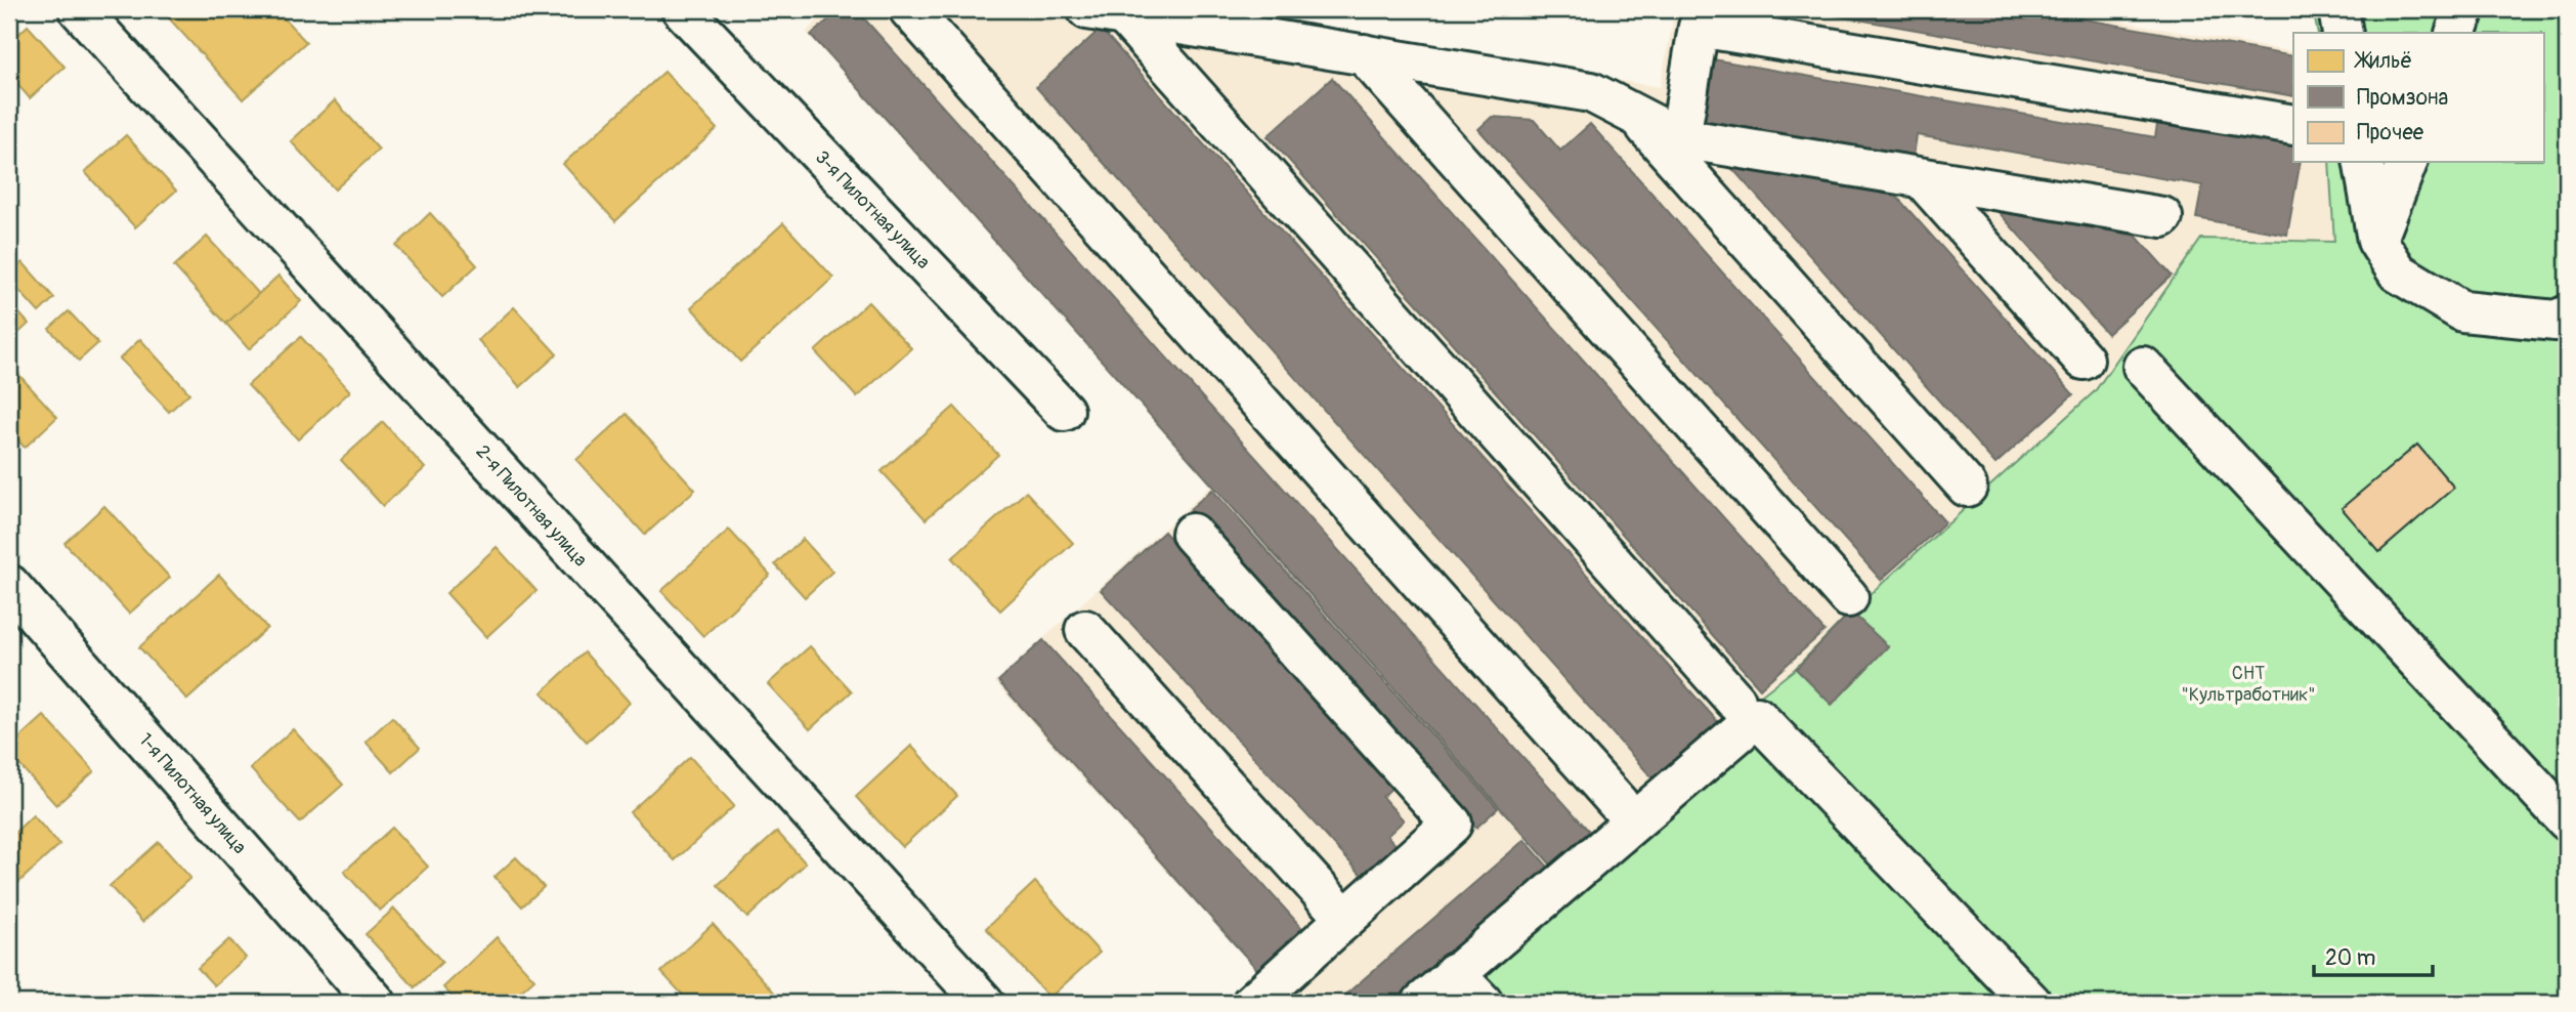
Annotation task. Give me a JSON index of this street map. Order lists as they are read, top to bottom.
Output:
{
  "streets": {
    "street": ["3-я Пилотная улица", "2-я Пилотная улица", "1-я Пилотная улица"]
  },
  "parks": ["СНТ \"Культработник\""],
  "legend": ["Жильё", "Промзона", "Прочее"],
  "scale_bar": "20 m"
}
